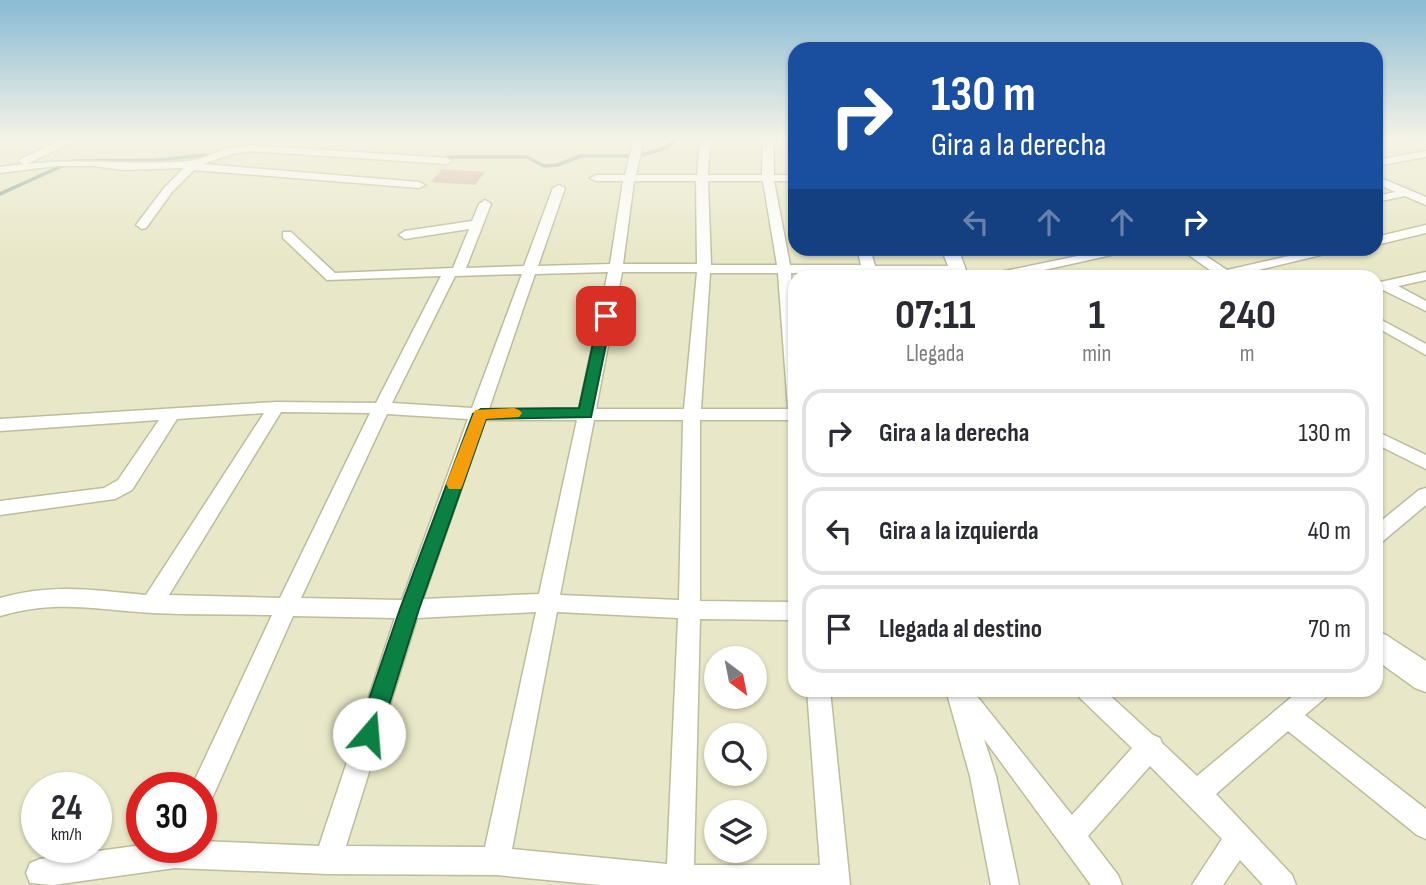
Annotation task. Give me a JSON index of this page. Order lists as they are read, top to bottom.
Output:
{
  "north": "bottom right",
  "page": {
    "turn": ["130 m", "Gira a la derecha"],
    "eta": [
      "07:11",
      "Llegada",
      "1",
      "min",
      "240",
      "m"
    ],
    "list": [
      {
        "name": "Gira a la derecha",
        "value": "130 m"
      },
      {
        "name": "Gira a la izquierda",
        "value": "40 m"
      },
      {
        "name": "Llegada al destino",
        "value": "70 m"
      }
    ],
    "speed": "24 km/h",
    "limit": "30"
  }
}
